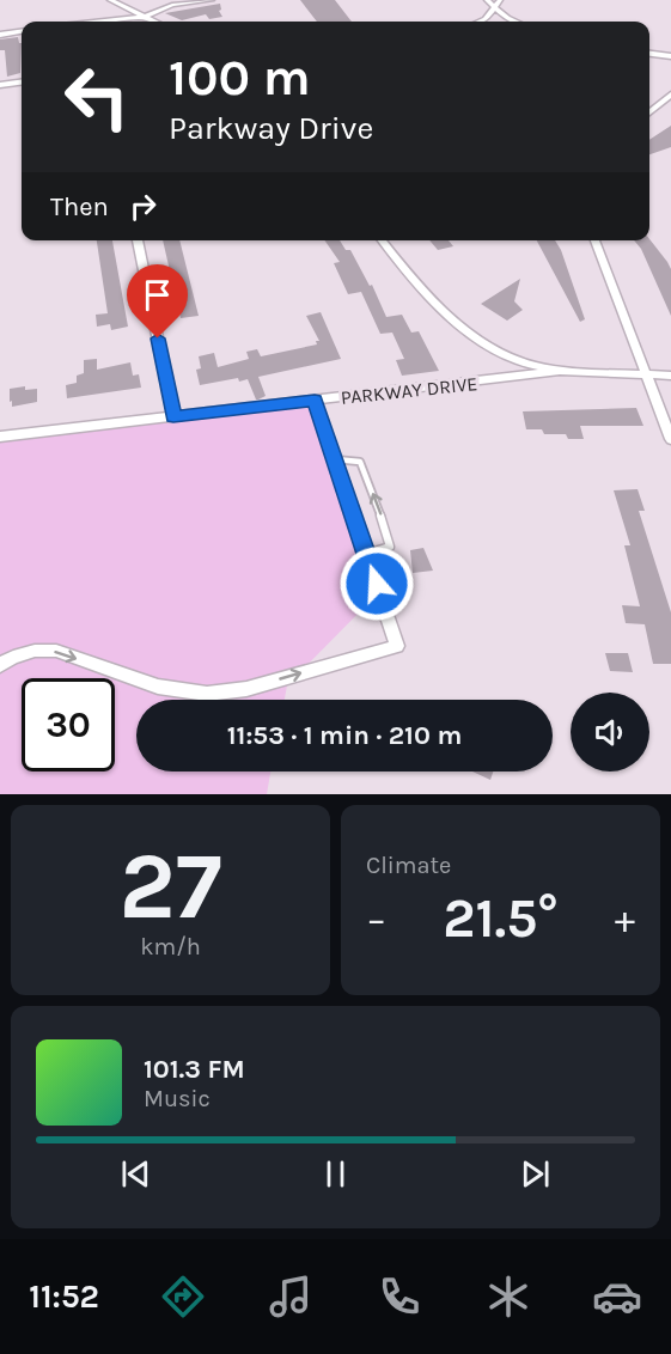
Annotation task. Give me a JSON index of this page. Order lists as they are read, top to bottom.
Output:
{
  "streets": {
    "street": ["PARKWAY DRIVE"]
  },
  "page": {
    "turn": ["100 m", "Parkway Drive"],
    "then": "Then",
    "limit": "30",
    "trip": "11:53 · 1 min · 210 m",
    "tile": [
      ["27", "km/h"],
      "Climate"
    ],
    "heat": ["−", "21.5°", "+"],
    "song": ["101.3 FM", "Music"],
    "tabs": "11:52"
  }
}
